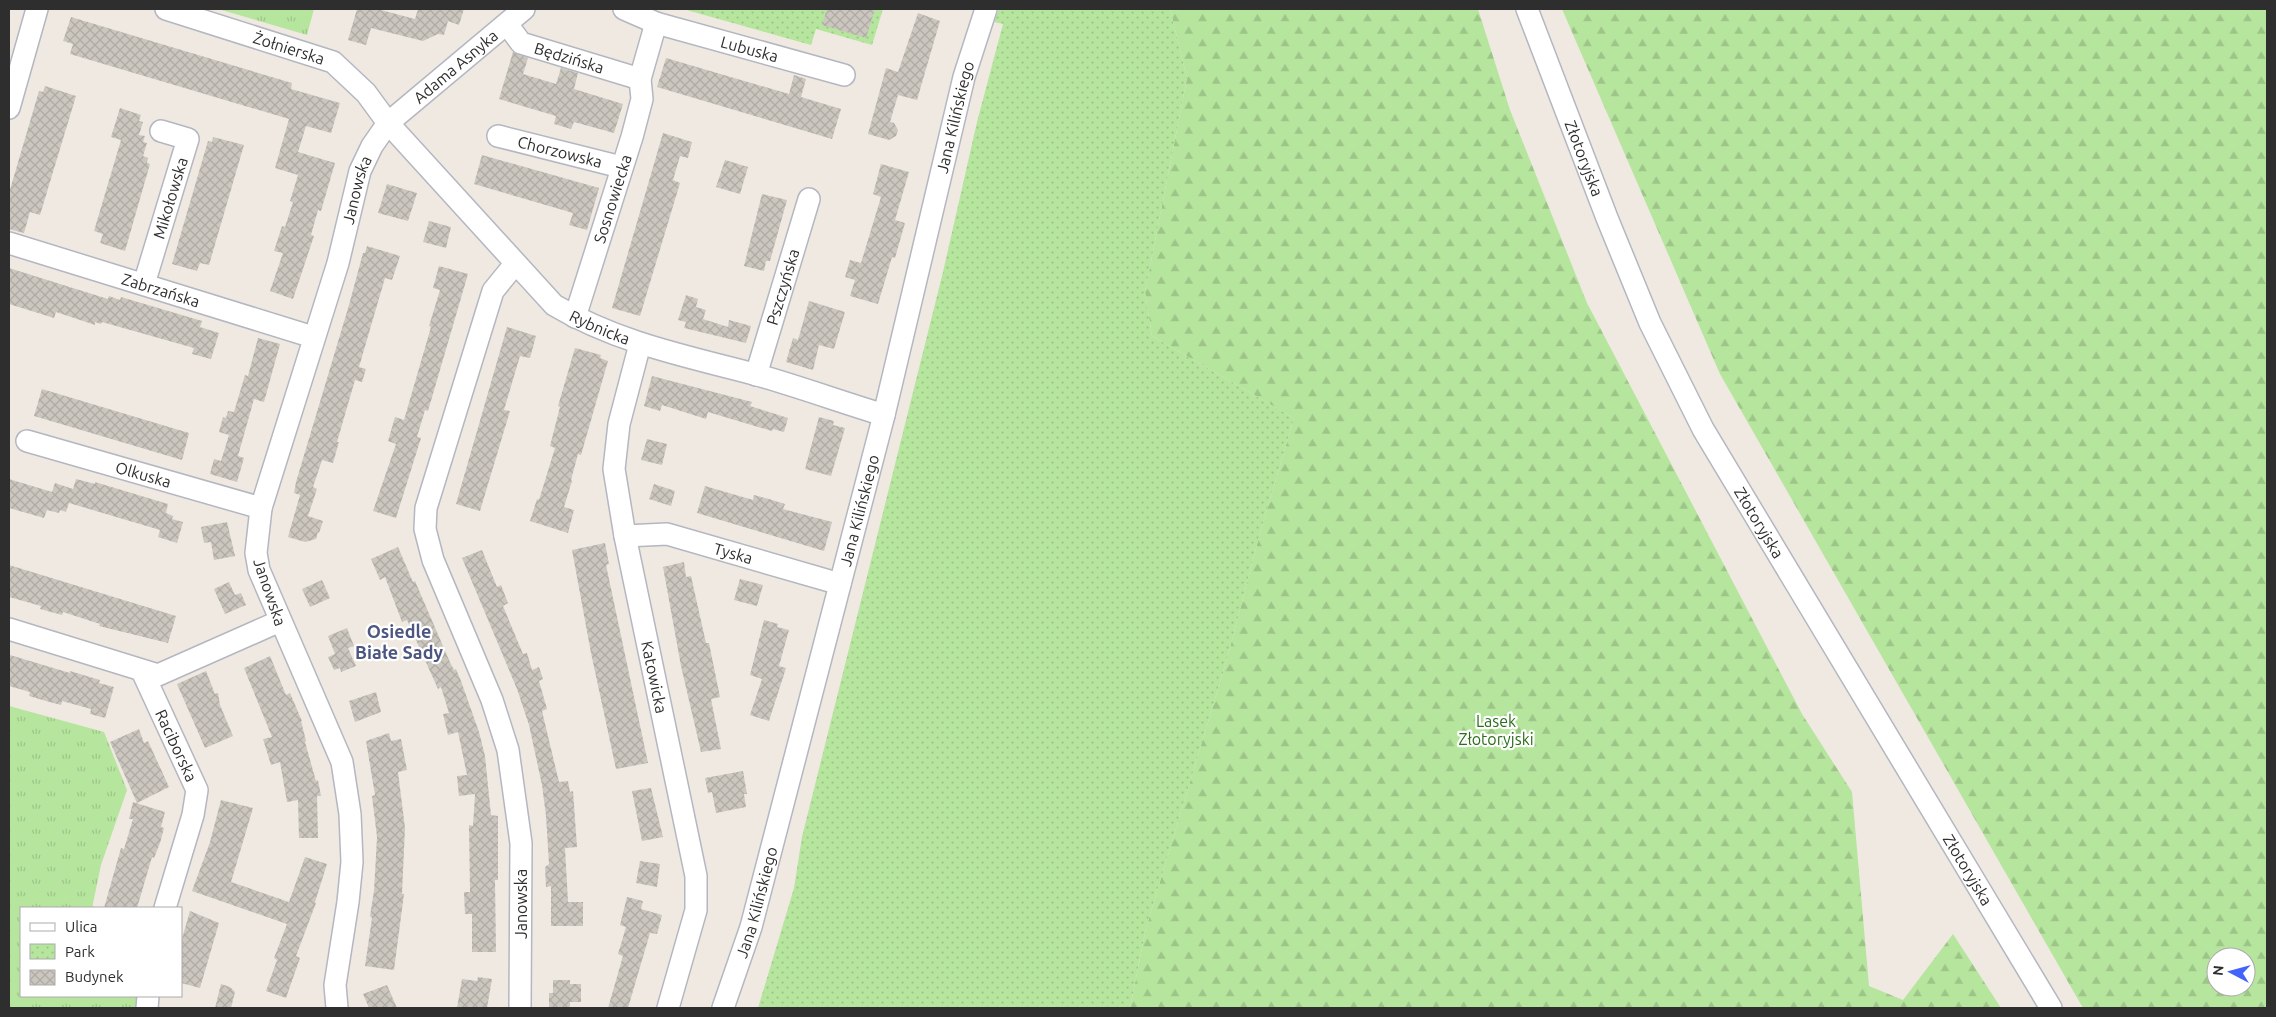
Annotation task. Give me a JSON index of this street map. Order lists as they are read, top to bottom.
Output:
{
  "streets": {
    "street": [
      "Żołnierska",
      "Lubuska",
      "Będzińska",
      "Adama Asnyka",
      "Jana Kilińskiego",
      "Chorzowska",
      "Złotoryjska",
      "Janowska",
      "Mikołowska",
      "Sosnowiecka",
      "Pszczyńska",
      "Zabrzańska",
      "Rybnicka",
      "Olkuska",
      "Tyska",
      "Katowicka",
      "Raciborska"
    ]
  },
  "crossings": [
    ["Żołnierska", "Adama Asnyka"],
    ["Żołnierska", "Janowska"],
    ["Żołnierska", "Rybnicka"],
    ["Będzińska", "Adama Asnyka"],
    ["Będzińska", "Sosnowiecka"],
    ["Adama Asnyka", "Janowska"],
    ["Adama Asnyka", "Rybnicka"],
    ["Jana Kilińskiego", "Rybnicka"],
    ["Jana Kilińskiego", "Tyska"],
    ["Chorzowska", "Sosnowiecka"],
    ["Janowska", "Zabrzańska"],
    ["Janowska", "Rybnicka"],
    ["Janowska", "Olkuska"],
    ["Mikołowska", "Zabrzańska"],
    ["Sosnowiecka", "Rybnicka"],
    ["Pszczyńska", "Rybnicka"],
    ["Rybnicka", "Katowicka"],
    ["Tyska", "Katowicka"]
  ],
  "districts": ["Osiedle Białe Sady"],
  "parks": ["Lasek Złotoryjski"],
  "legend": ["Ulica", "Park", "Budynek"],
  "north": "left"
}
